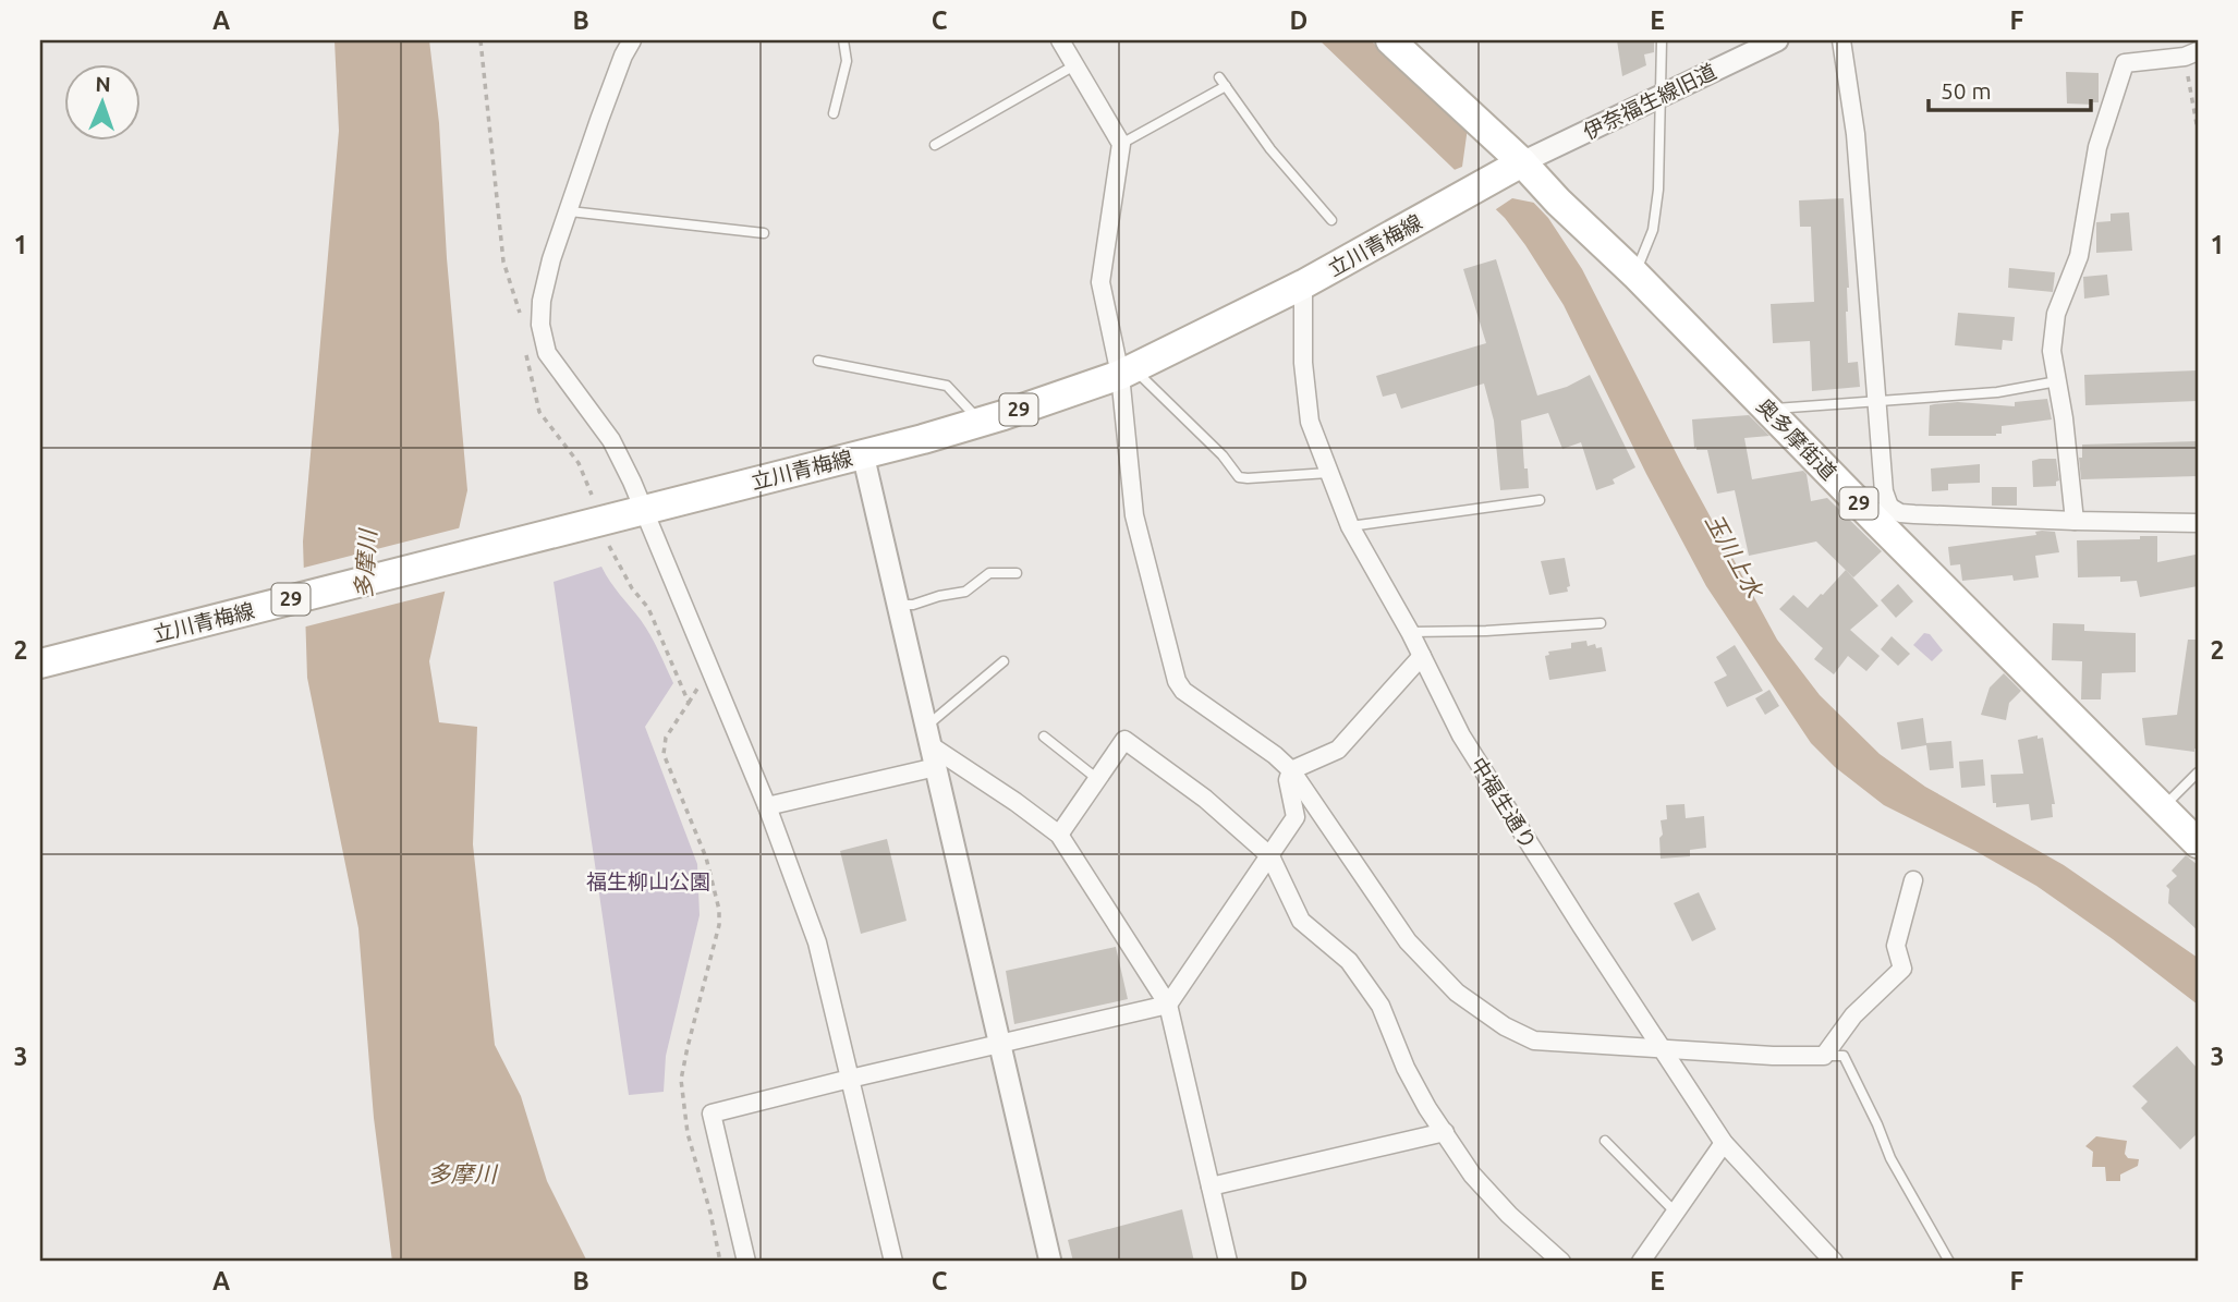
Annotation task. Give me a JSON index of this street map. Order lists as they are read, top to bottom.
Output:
{
  "streets": {
    "main road": ["立川青梅線", "29", "奥多摩街道"],
    "street": ["伊奈福生線旧道", "中福生通り"]
  },
  "crossings": [
    ["伊奈福生線旧道", "立川青梅線"],
    ["伊奈福生線旧道", "奥多摩街道"],
    ["立川青梅線", "奥多摩街道"],
    ["立川青梅線", "中福生通り"]
  ],
  "water": ["玉川上水", "多摩川"],
  "parks": ["福生柳山公園"],
  "scale_bar": "50 m",
  "north": "top",
  "grid": {
    "columns": [
      "A",
      "B",
      "C",
      "D",
      "E",
      "F"
    ],
    "rows": ["1", "2", "3"]
  }
}
